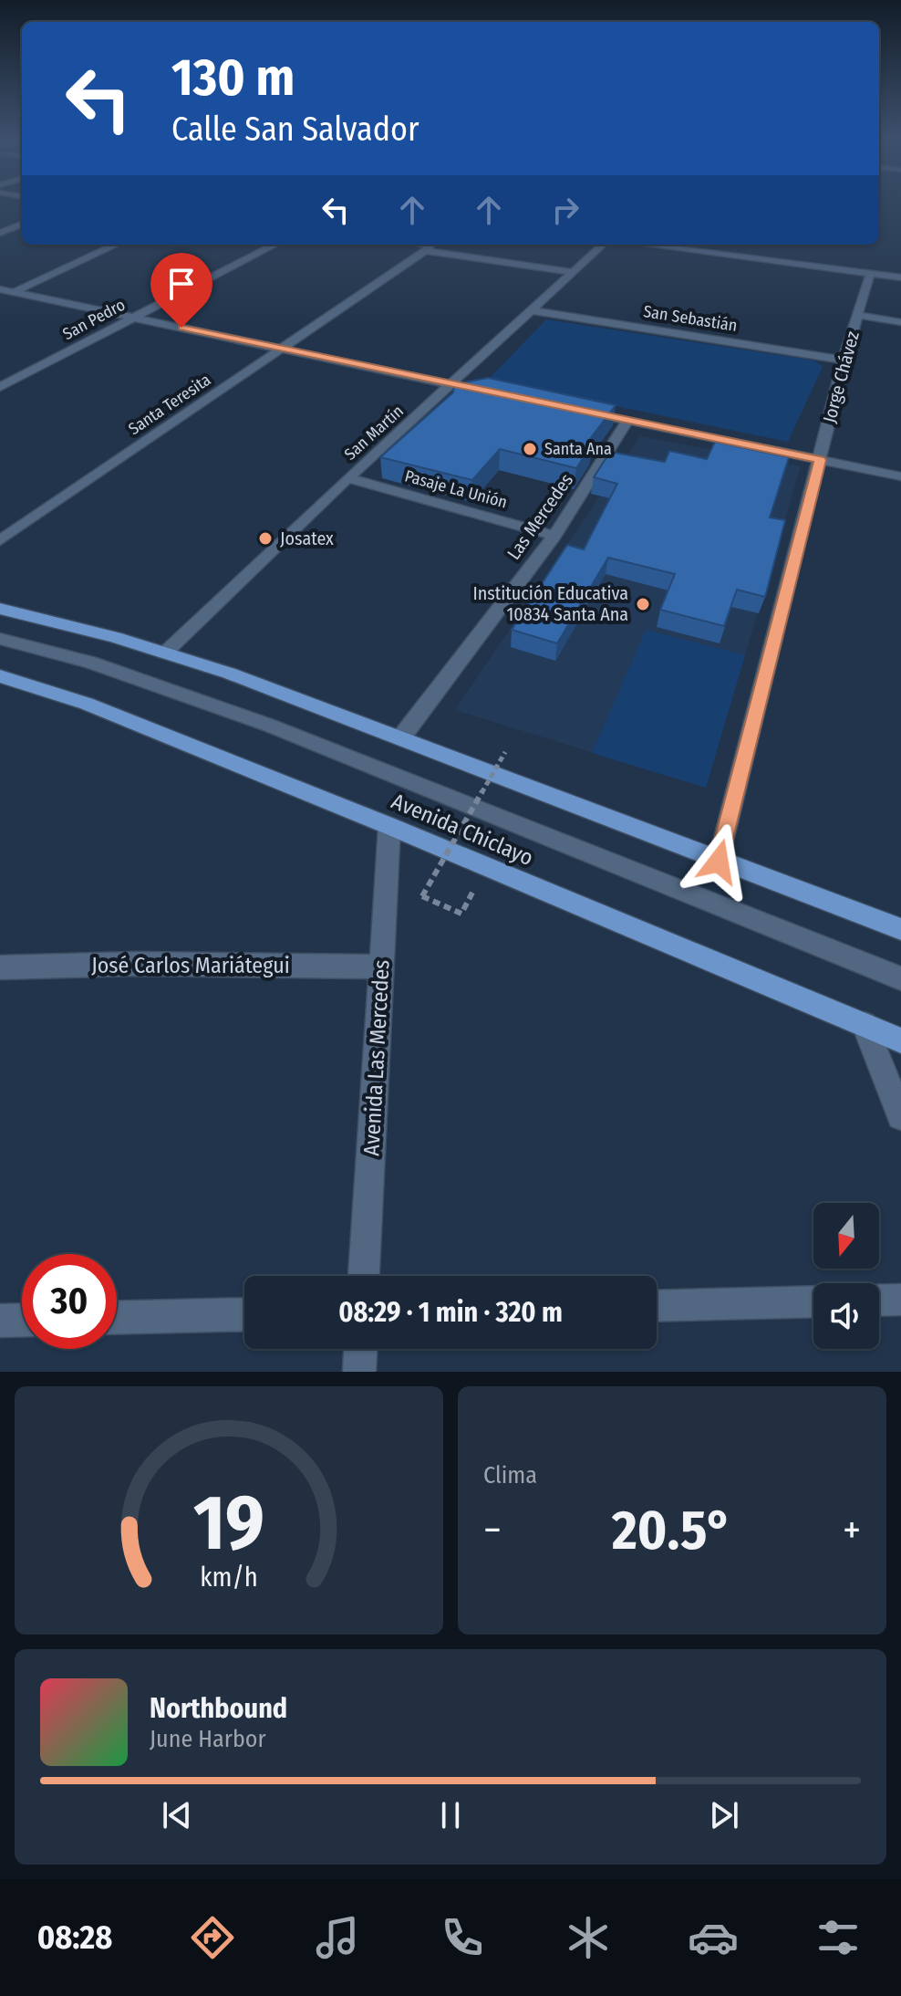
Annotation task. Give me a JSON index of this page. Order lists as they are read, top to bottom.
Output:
{
  "streets": {
    "main road": ["Avenida Chiclayo"],
    "street": [
      "San Sebastián",
      "San Pedro",
      "Jorge Chávez",
      "Santa Teresita",
      "San Martín",
      "Pasaje La Unión",
      "Las Mercedes",
      "José Carlos Mariátegui",
      "Avenida Las Mercedes"
    ]
  },
  "crossings": [
    ["San Sebastián", "Jorge Chávez"],
    ["San Sebastián", "San Martín"],
    ["San Martín", "Pasaje La Unión"],
    ["Pasaje La Unión", "Las Mercedes"],
    ["Avenida Chiclayo", "Avenida Las Mercedes"],
    ["José Carlos Mariátegui", "Avenida Las Mercedes"]
  ],
  "places": ["Santa Ana", "Josatex", "Institución Educativa 10834 Santa Ana"],
  "north": "bottom",
  "page": {
    "turn": ["130 m", "Calle San Salvador"],
    "limit": "30",
    "trip": "08:29 · 1 min · 320 m",
    "tile": "Clima",
    "heat": ["−", "20.5°", "+"],
    "song": ["Northbound", "June Harbor"],
    "tabs": "08:28",
    "gauge": ["19", "km/h"]
  }
}
